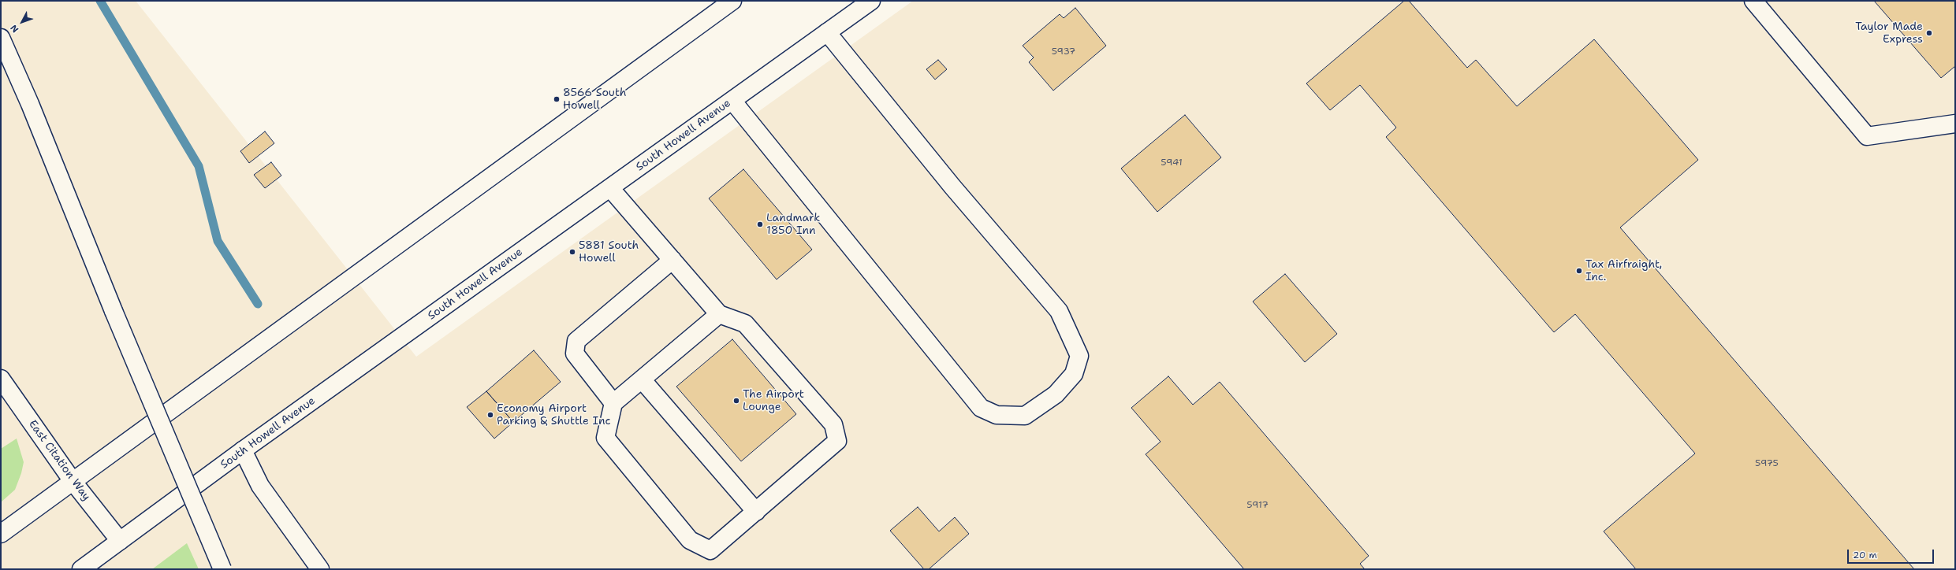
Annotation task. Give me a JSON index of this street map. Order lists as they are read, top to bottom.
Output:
{
  "streets": {
    "main road": ["South Howell Avenue", "East Citation Way"]
  },
  "crossings": [
    ["South Howell Avenue", "East Citation Way"]
  ],
  "places": [
    "Taylor Made Express",
    "8566 South Howell",
    "Landmark 1850 Inn",
    "5881 South Howell",
    "Tax Airfraight, Inc.",
    "The Airport Lounge",
    "Economy Airport Parking & Shuttle Inc"
  ],
  "house_numbers": [
    "5937",
    "5941",
    "5975",
    "5917"
  ],
  "scale_bar": "20 m",
  "north": "bottom left"
}
